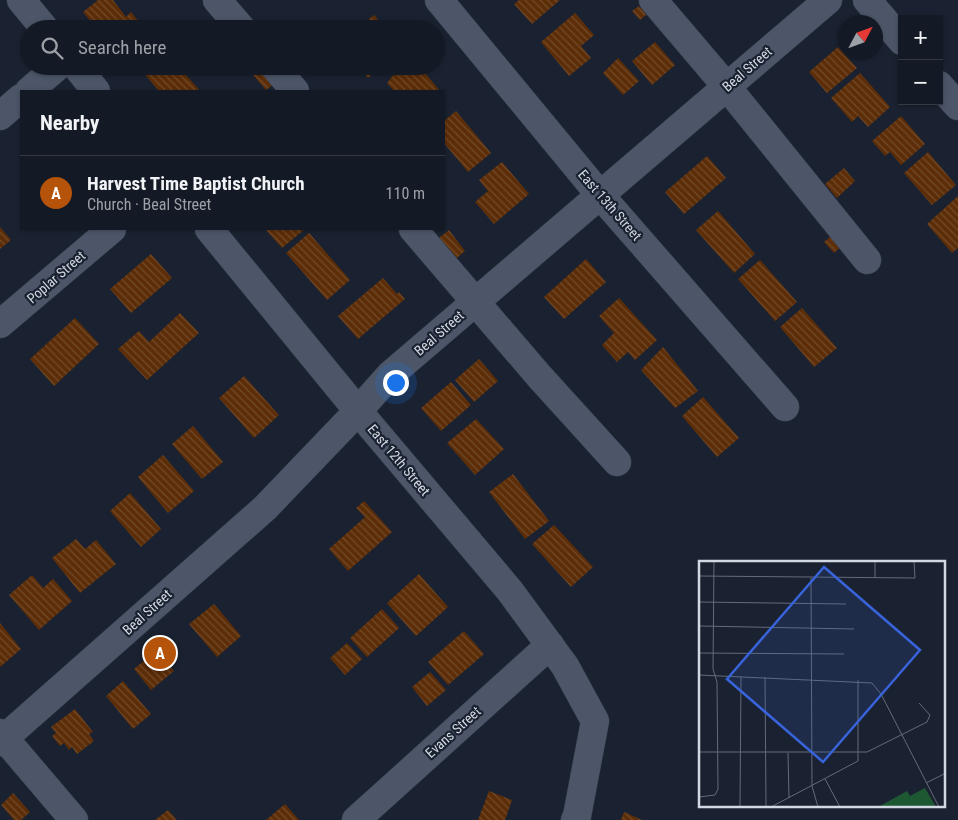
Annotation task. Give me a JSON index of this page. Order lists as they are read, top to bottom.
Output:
{
  "streets": {
    "street": [
      "Beal Street",
      "East 13th Street",
      "Poplar Street",
      "East 12th Street",
      "Evans Street"
    ]
  },
  "crossings": [
    ["Beal Street", "East 13th Street"],
    ["Beal Street", "East 12th Street"],
    ["East 12th Street", "Evans Street"]
  ],
  "north": "top right",
  "page": {
    "map_buttons": ["+", "−"],
    "search": "Search here",
    "heading": "Nearby",
    "list": [
      {
        "mark": "A",
        "name": "Harvest Time Baptist Church",
        "note": "Church · Beal Street",
        "value": "110 m"
      }
    ],
    "pins": "A"
  }
}
